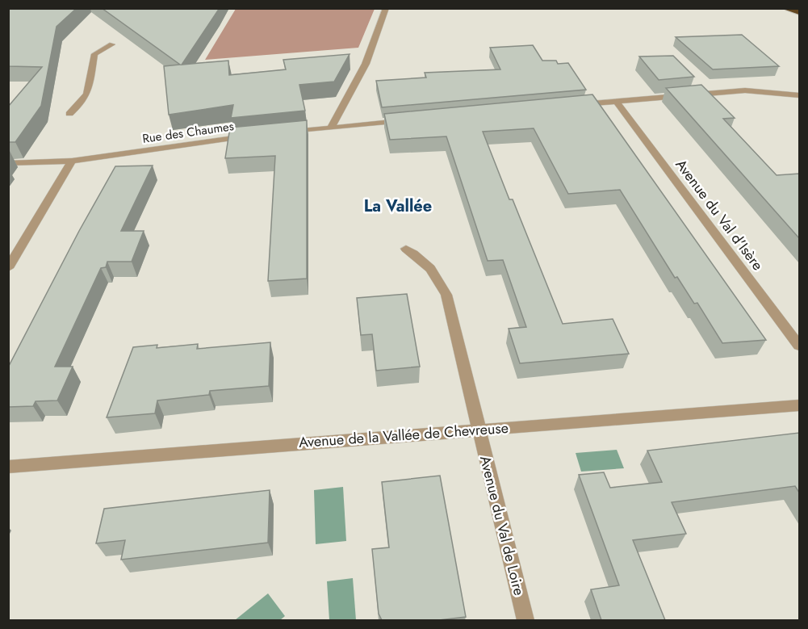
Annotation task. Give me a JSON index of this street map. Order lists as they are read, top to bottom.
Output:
{
  "streets": {
    "street": [
      "Rue des Chaumes",
      "Avenue du Val d'Isère",
      "Avenue de la Vallée de Chevreuse",
      "Avenue du Val de Loire"
    ]
  },
  "crossings": [
    ["Avenue de la Vallée de Chevreuse", "Avenue du Val de Loire"]
  ],
  "districts": ["La Vallée"]
}
